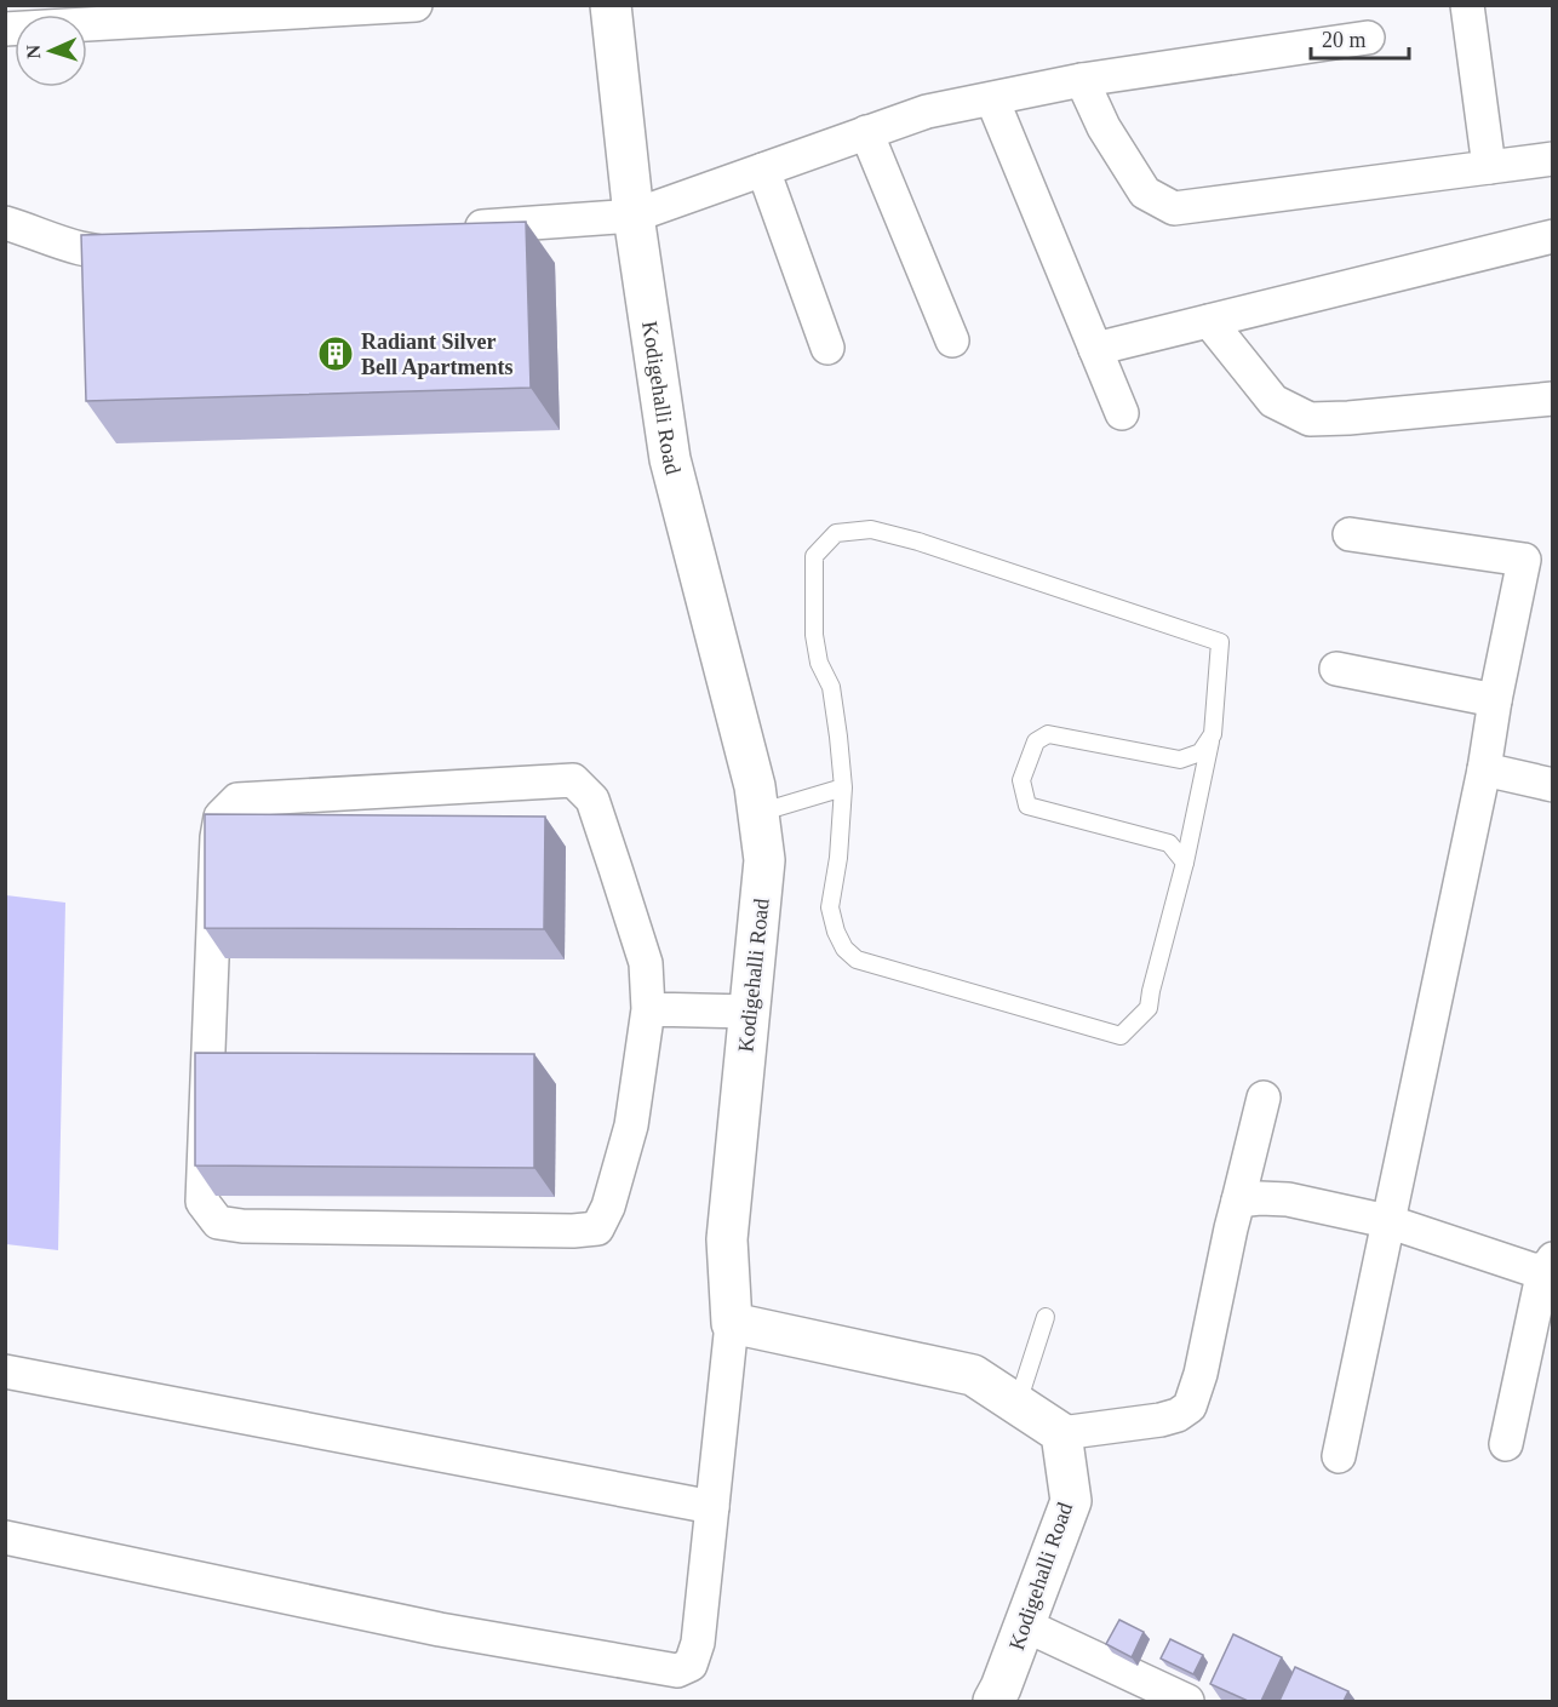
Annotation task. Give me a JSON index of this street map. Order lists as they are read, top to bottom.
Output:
{
  "streets": {
    "street": ["Kodigehalli Road"]
  },
  "places": {
    "building": ["Radiant Silver Bell Apartments"]
  },
  "scale_bar": "20 m",
  "north": "left"
}
